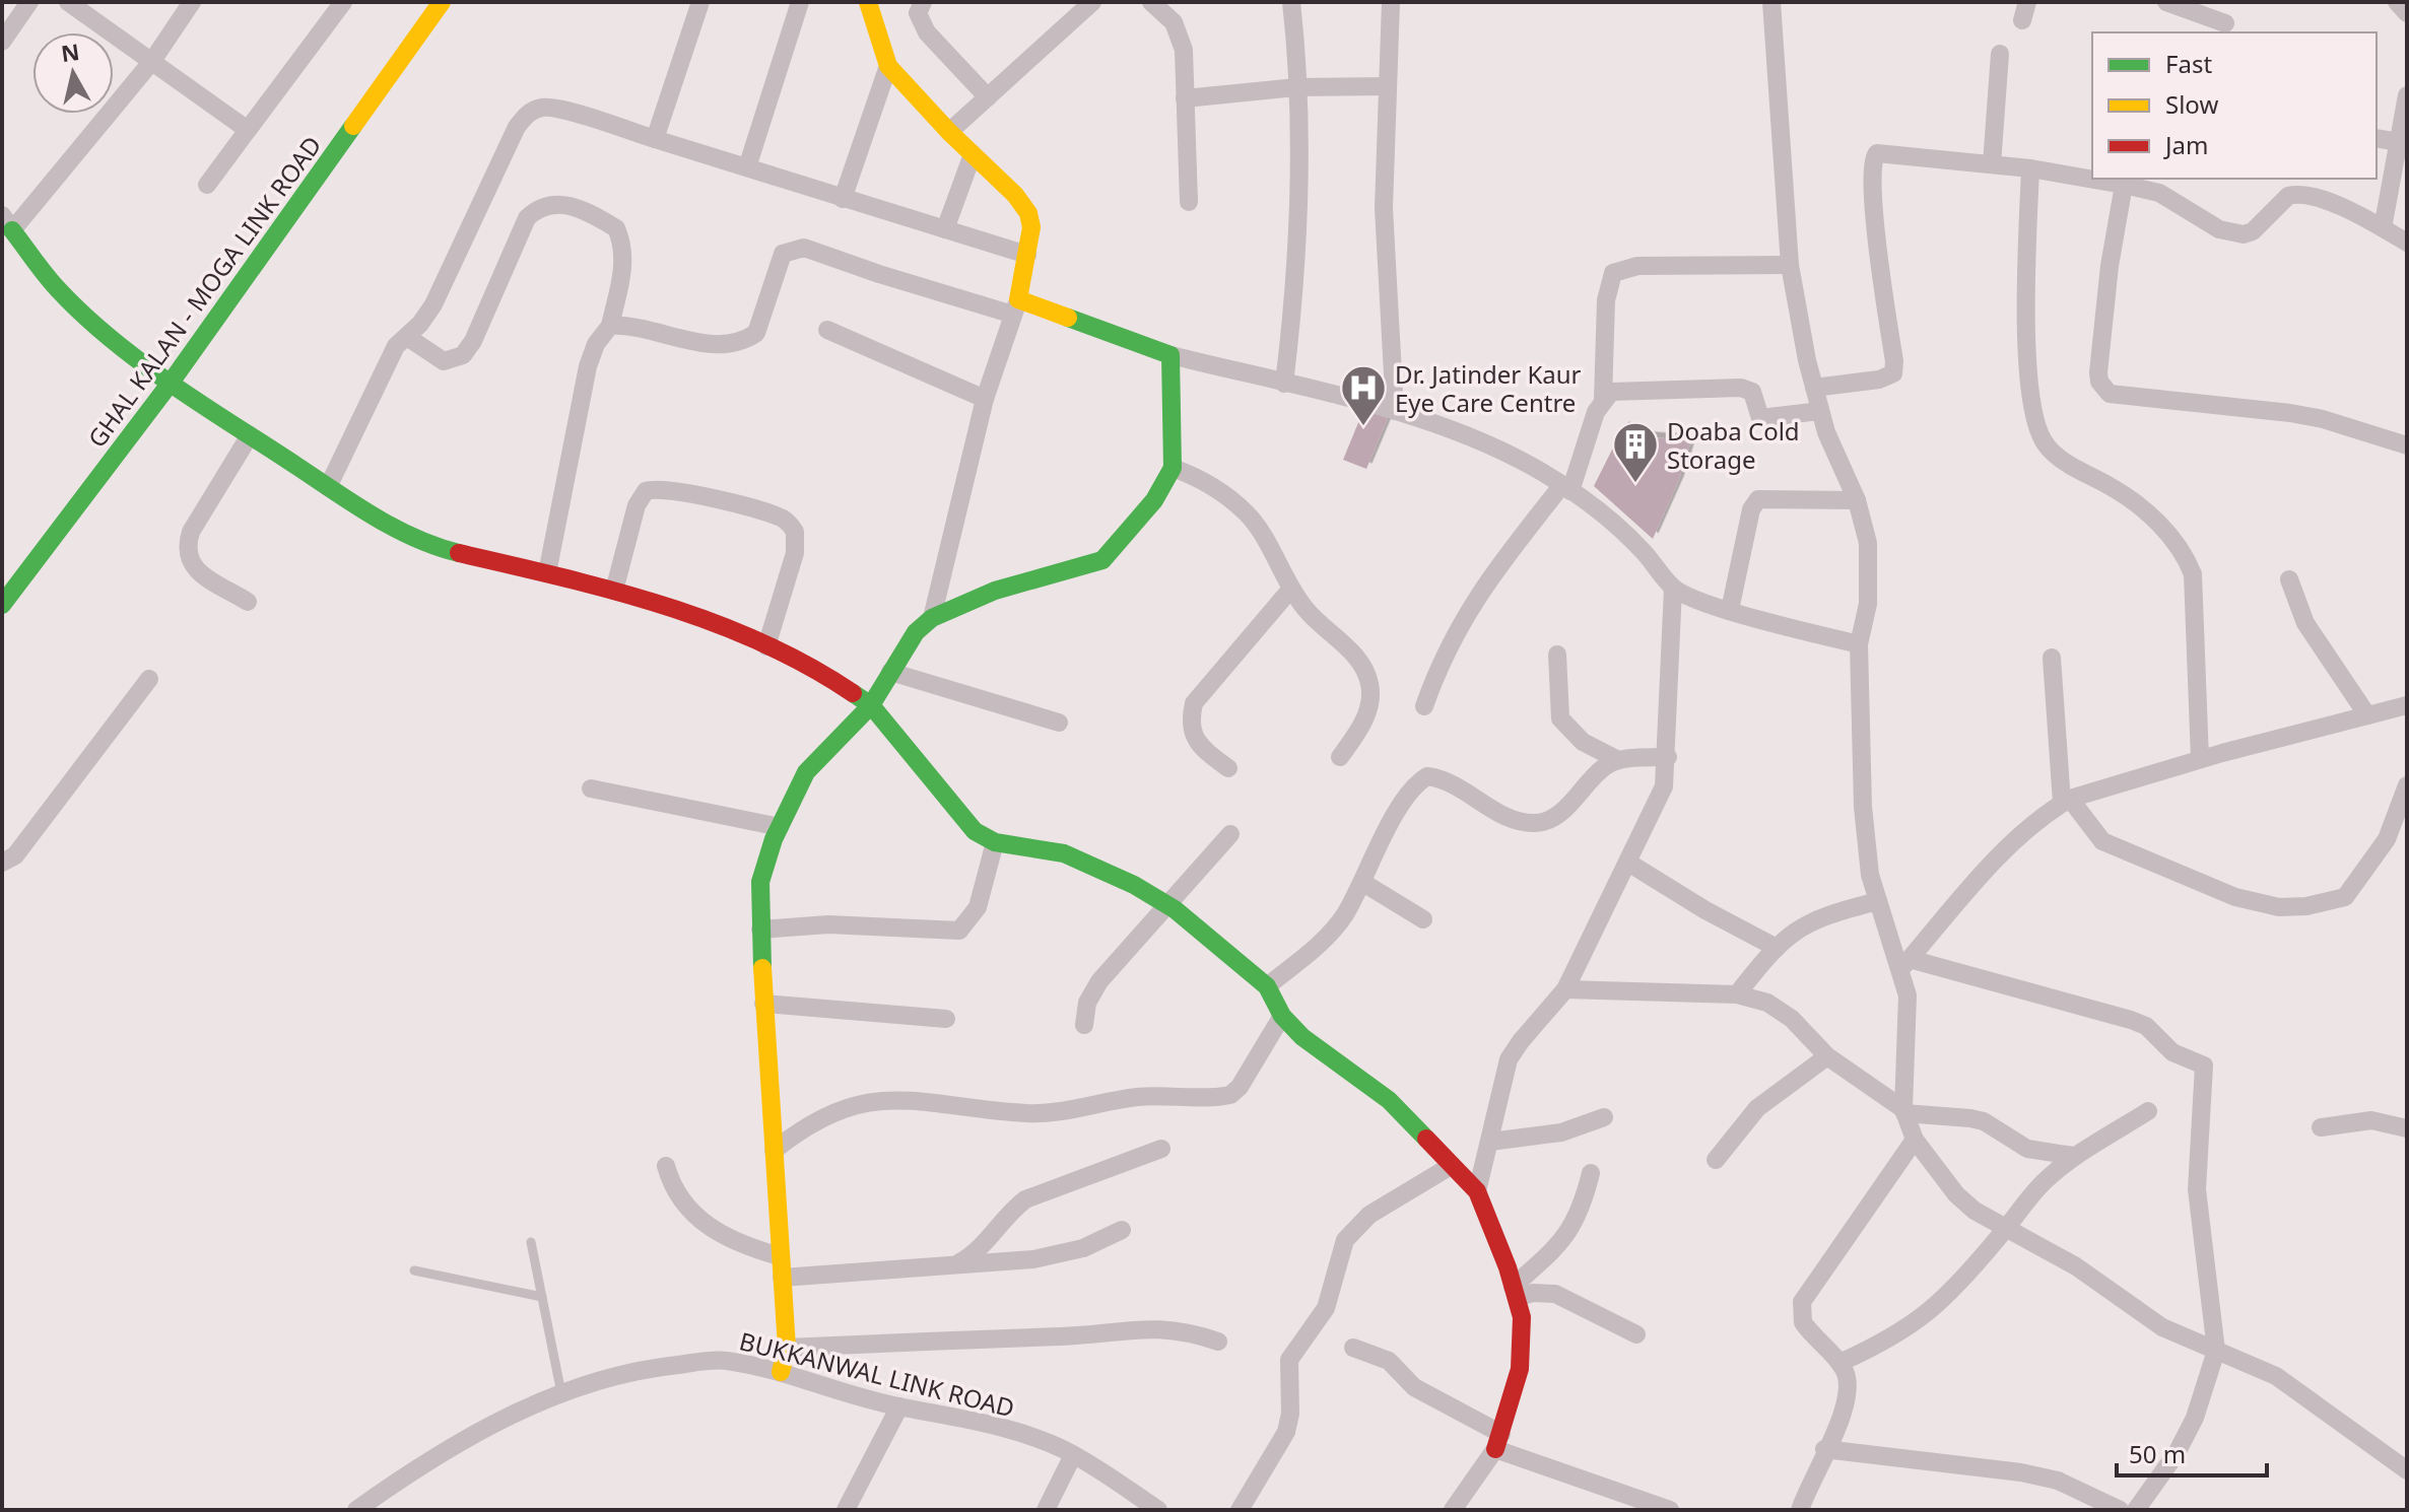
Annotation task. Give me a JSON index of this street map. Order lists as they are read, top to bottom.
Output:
{
  "streets": {
    "street": ["GHAL KALAN - MOGA LINK ROAD", "BUKKANWAL LINK ROAD"]
  },
  "places": {
    "hospital": ["Dr. Jatinder Kaur Eye Care Centre"],
    "building": ["Doaba Cold Storage"]
  },
  "legend": ["Fast", "Slow", "Jam"],
  "scale_bar": "50 m",
  "north": "top"
}
